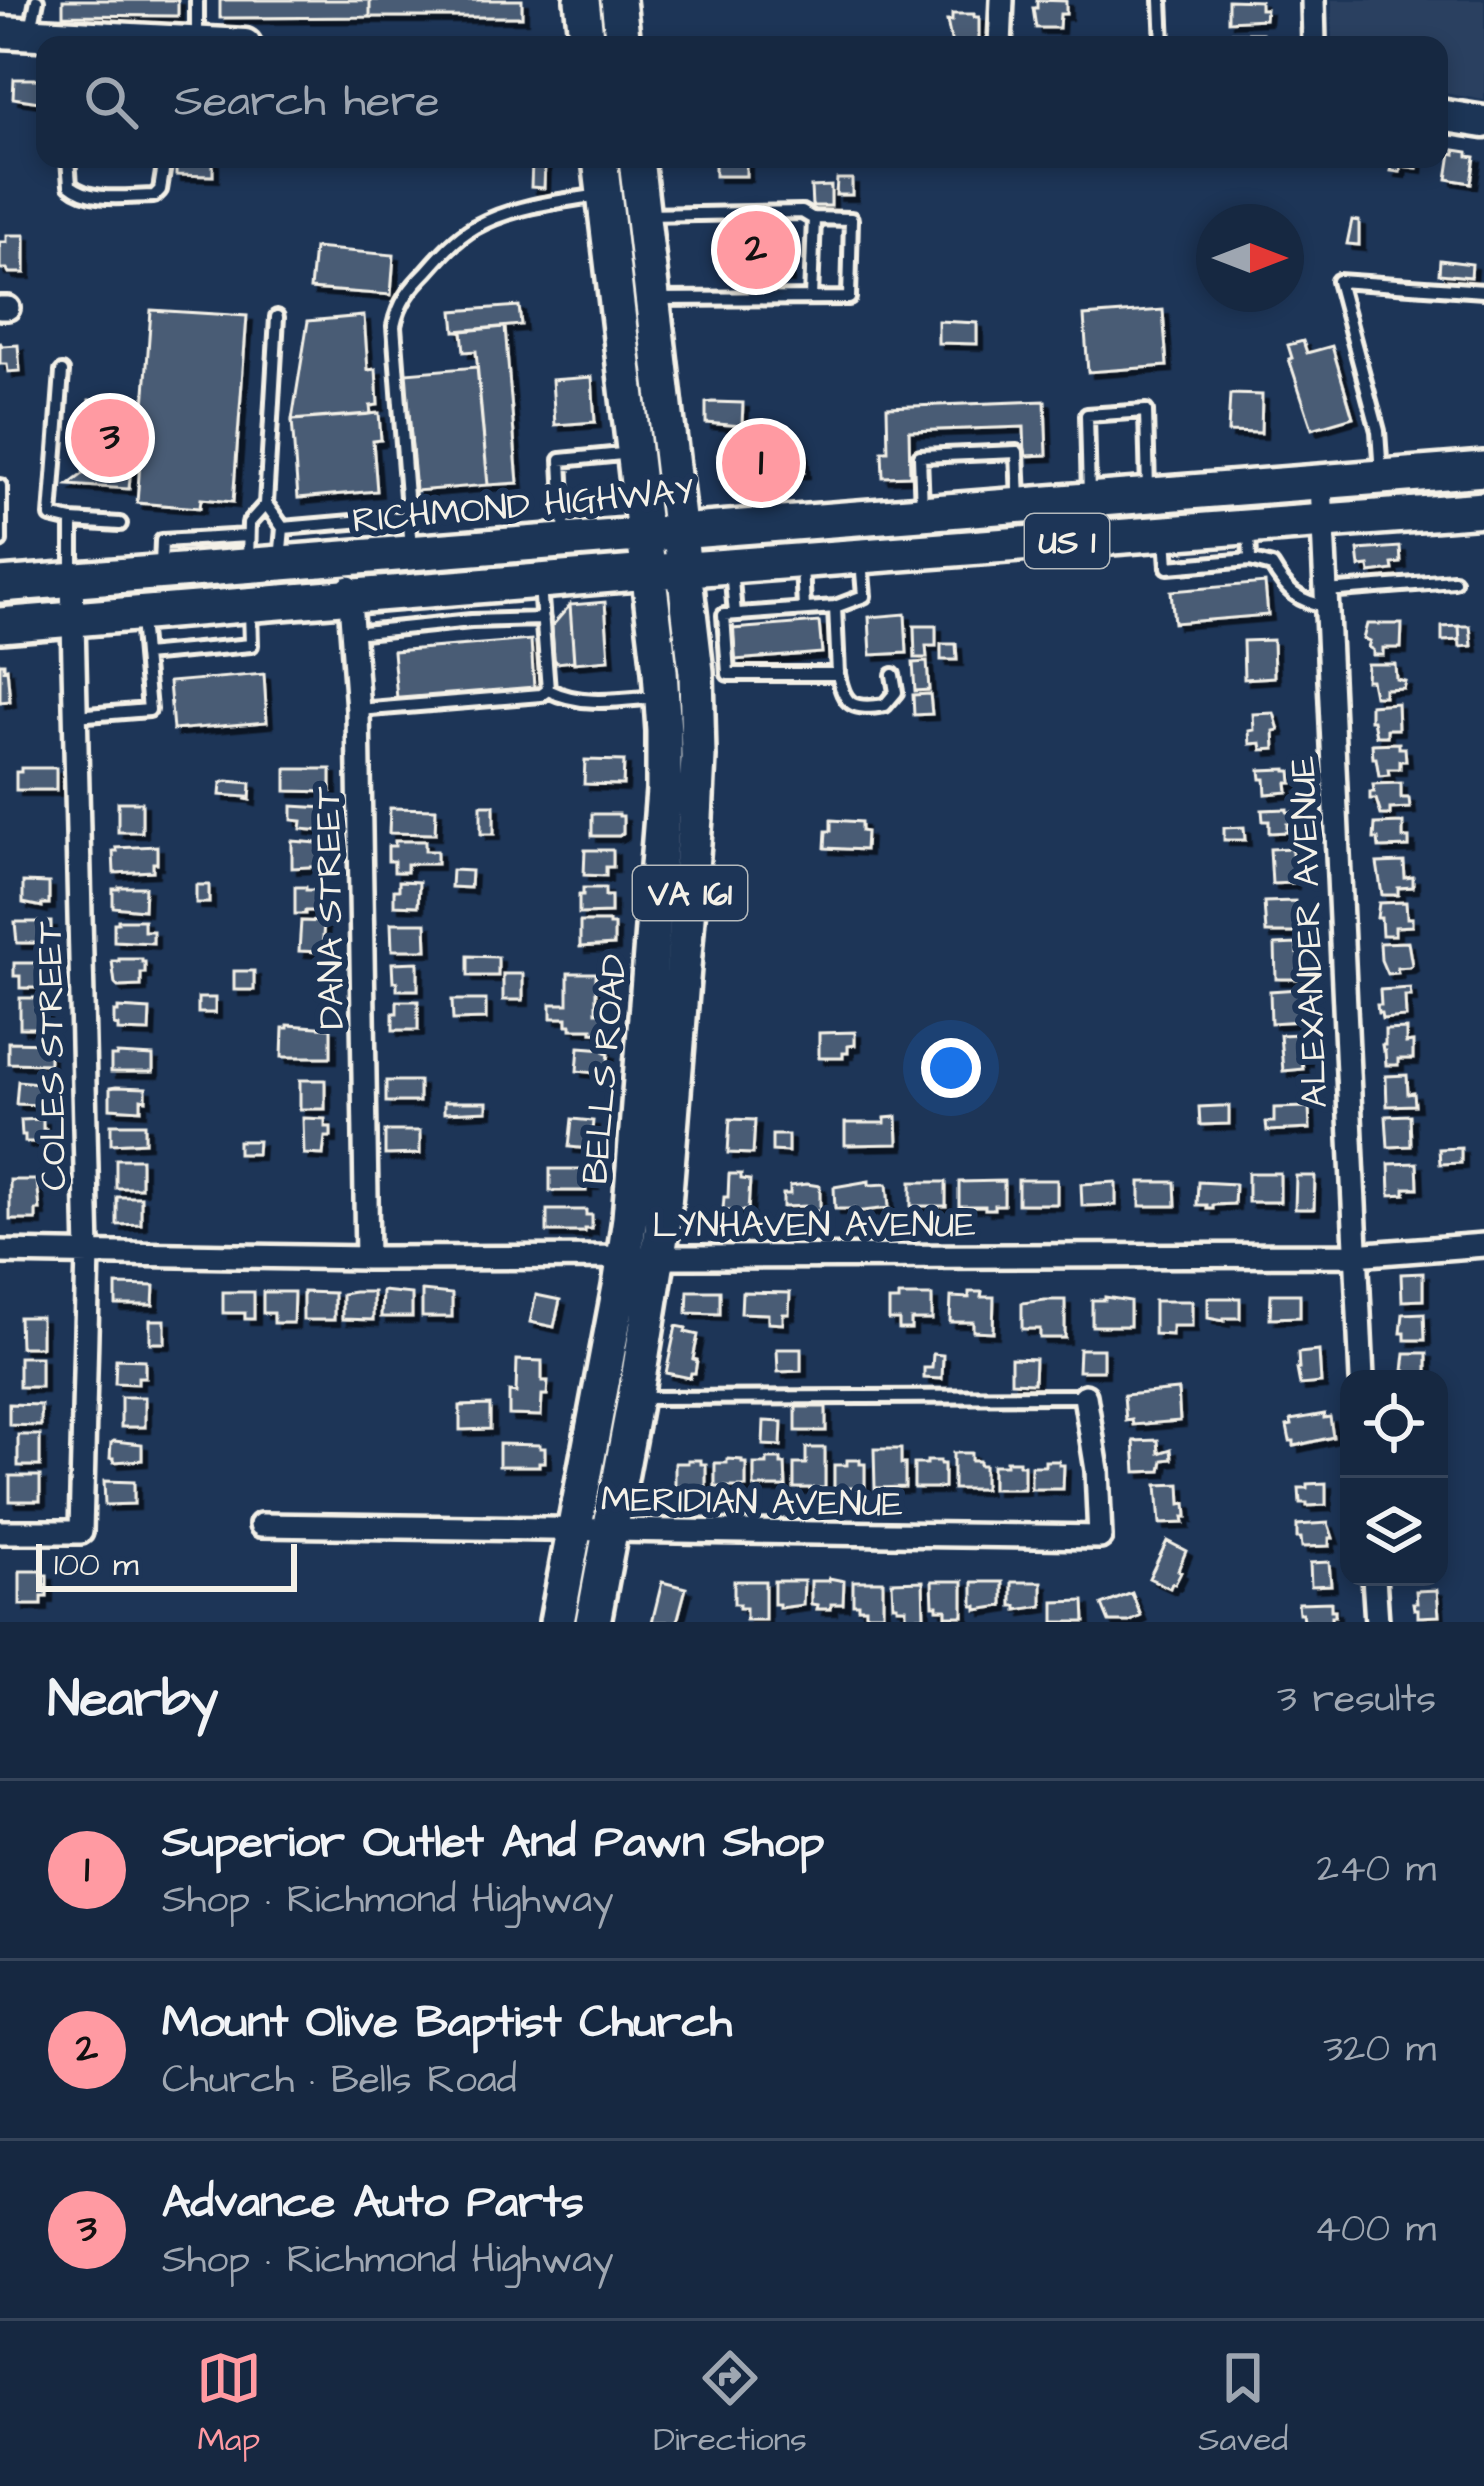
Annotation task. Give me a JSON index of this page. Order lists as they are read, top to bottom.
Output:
{
  "streets": {
    "main road": [
      "RICHMOND HIGHWAY",
      "US 1",
      "VA 161",
      "BELLS ROAD"
    ],
    "street": [
      "DANA STREET",
      "ALEXANDER AVENUE",
      "COLES STREET",
      "LYNHAVEN AVENUE",
      "MERIDIAN AVENUE"
    ]
  },
  "crossings": [
    ["RICHMOND HIGHWAY", "DANA STREET"],
    ["RICHMOND HIGHWAY", "ALEXANDER AVENUE"],
    ["RICHMOND HIGHWAY", "COLES STREET"],
    ["RICHMOND HIGHWAY", "BELLS ROAD"],
    ["US 1", "DANA STREET"],
    ["US 1", "ALEXANDER AVENUE"],
    ["US 1", "COLES STREET"],
    ["US 1", "BELLS ROAD"],
    ["DANA STREET", "LYNHAVEN AVENUE"],
    ["ALEXANDER AVENUE", "LYNHAVEN AVENUE"],
    ["COLES STREET", "LYNHAVEN AVENUE"],
    ["BELLS ROAD", "LYNHAVEN AVENUE"],
    ["BELLS ROAD", "MERIDIAN AVENUE"]
  ],
  "scale_bar": "100 m",
  "north": "right",
  "page": {
    "search": "Search here",
    "pins": ["2", "3", "1"],
    "scale": "100 m",
    "heading": ["Nearby", "3 results"],
    "list": [
      {
        "mark": "1",
        "name": "Superior Outlet And Pawn Shop",
        "note": "Shop · Richmond Highway",
        "value": "240 m"
      },
      {
        "mark": "2",
        "name": "Mount Olive Baptist Church",
        "note": "Church · Bells Road",
        "value": "320 m"
      },
      {
        "mark": "3",
        "name": "Advance Auto Parts",
        "note": "Shop · Richmond Highway",
        "value": "400 m"
      }
    ],
    "nav": ["Map", "Directions", "Saved"]
  }
}
